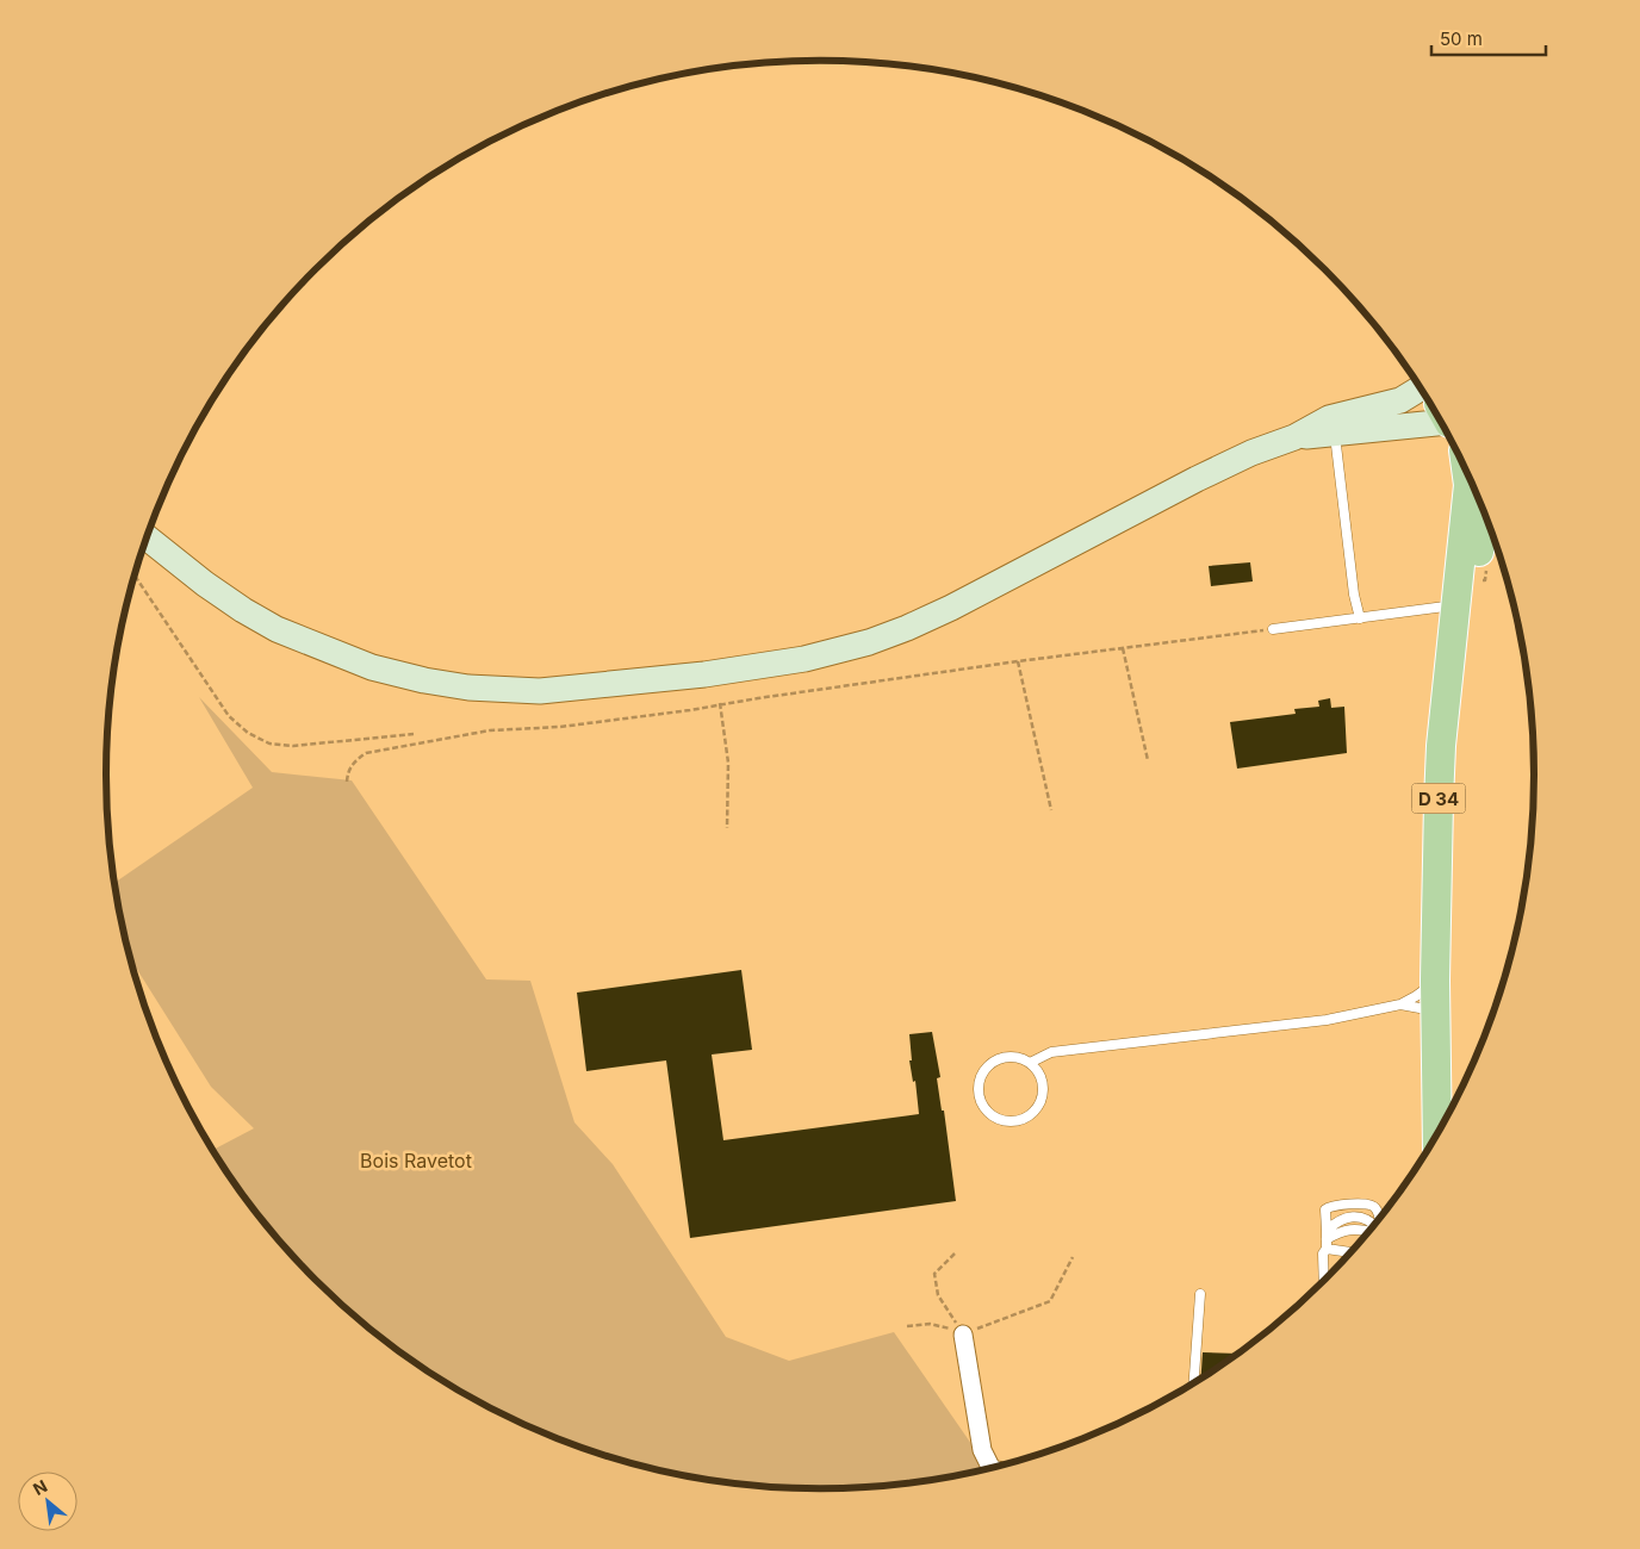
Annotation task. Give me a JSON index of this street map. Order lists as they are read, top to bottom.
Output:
{
  "streets": {
    "main road": ["D 34"]
  },
  "parks": ["Bois Ravetot"],
  "scale_bar": "50 m",
  "north": "top left"
}
